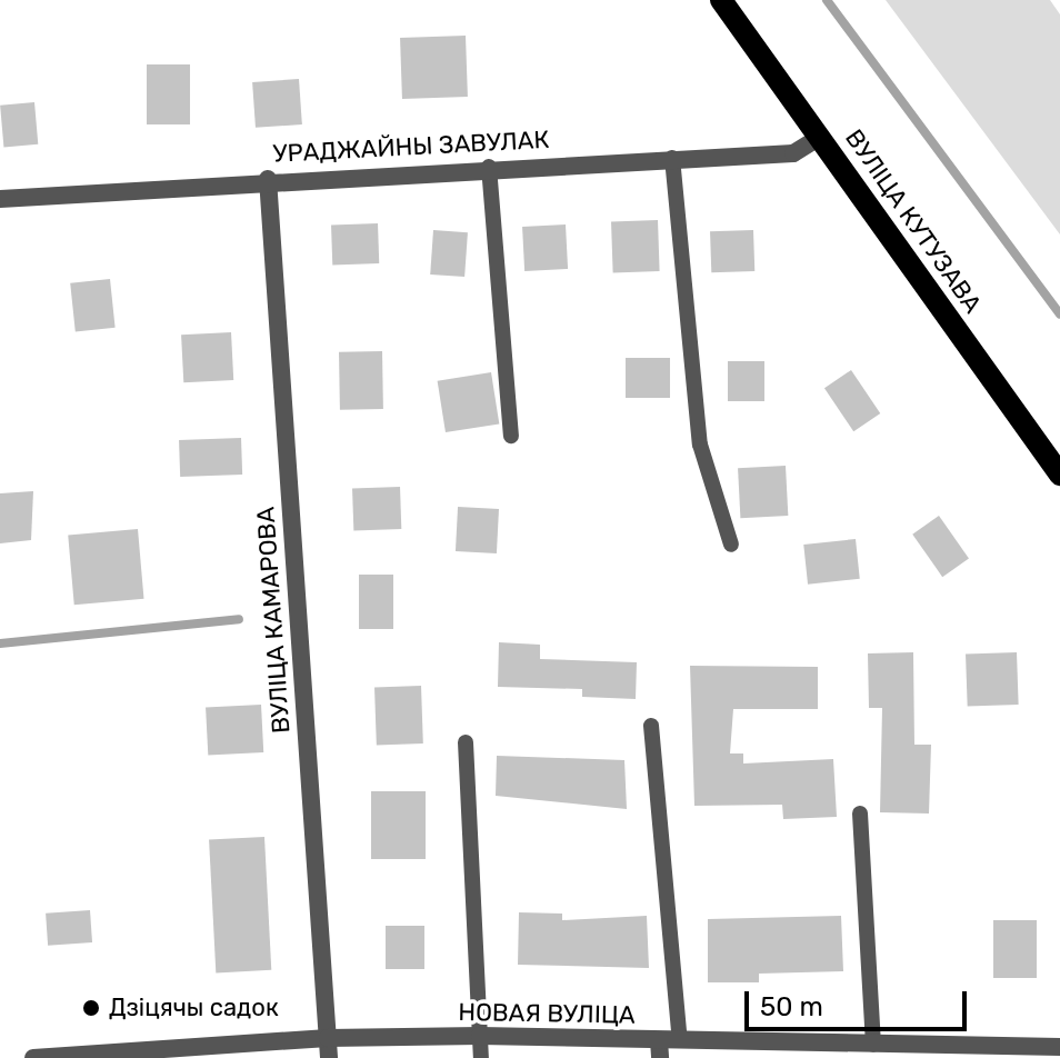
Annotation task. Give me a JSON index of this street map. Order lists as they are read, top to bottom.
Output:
{
  "streets": {
    "main road": ["ВУЛІЦА КУТУЗАВА"],
    "street": ["УРАДЖАЙНЫ ЗАВУЛАК", "ВУЛІЦА КАМАРОВА", "НОВАЯ ВУЛІЦА"]
  },
  "crossings": [
    ["УРАДЖАЙНЫ ЗАВУЛАК", "ВУЛІЦА КУТУЗАВА"],
    ["УРАДЖАЙНЫ ЗАВУЛАК", "ВУЛІЦА КАМАРОВА"],
    ["ВУЛІЦА КАМАРОВА", "НОВАЯ ВУЛІЦА"]
  ],
  "places": ["Дзіцячы садок"],
  "scale_bar": "50 m"
}
